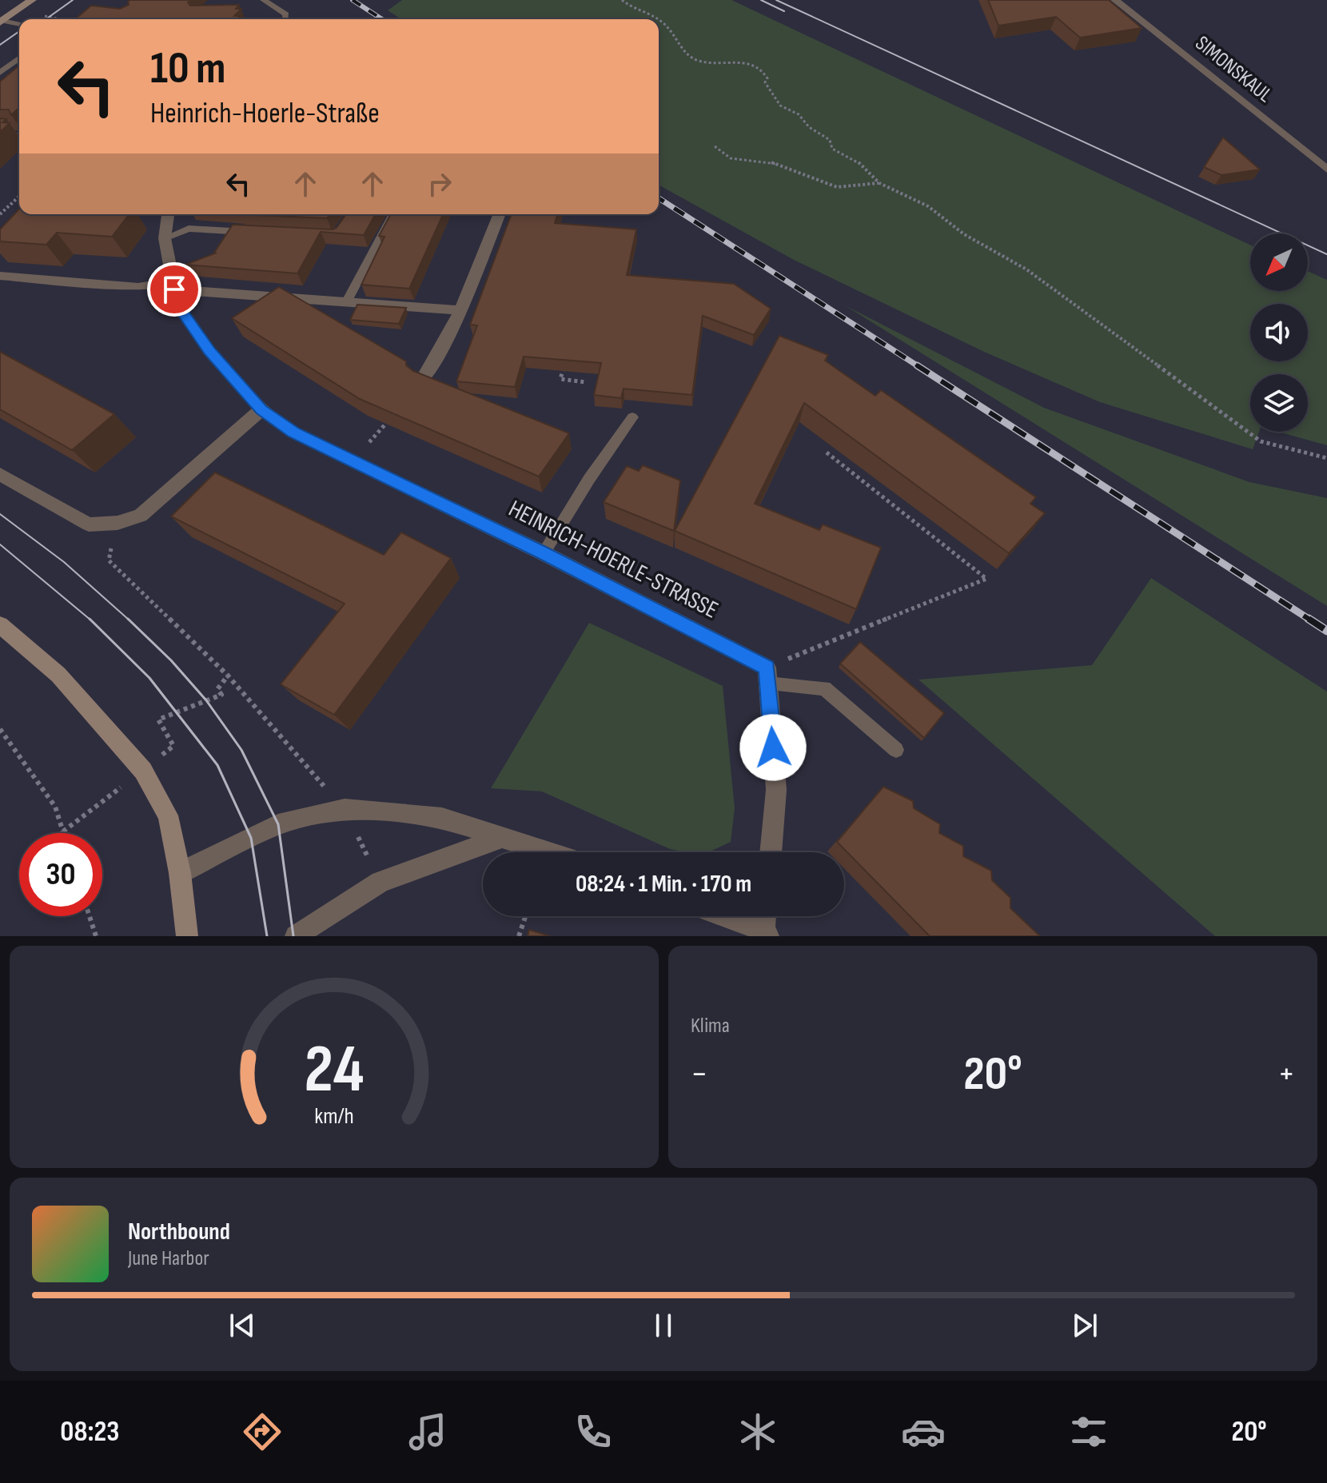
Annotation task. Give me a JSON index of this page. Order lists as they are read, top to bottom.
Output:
{
  "streets": {
    "street": ["SIMONSKAUL", "HEINRICH-HOERLE-STRASSE"]
  },
  "north": "bottom left",
  "page": {
    "turn": ["10 m", "Heinrich-Hoerle-Straße"],
    "limit": "30",
    "trip": "08:24 · 1 Min. · 170 m",
    "tile": "Klima",
    "heat": ["−", "20°", "+"],
    "song": ["Northbound", "June Harbor"],
    "tabs": ["08:23", "20°"],
    "gauge": ["24", "km/h"]
  }
}
